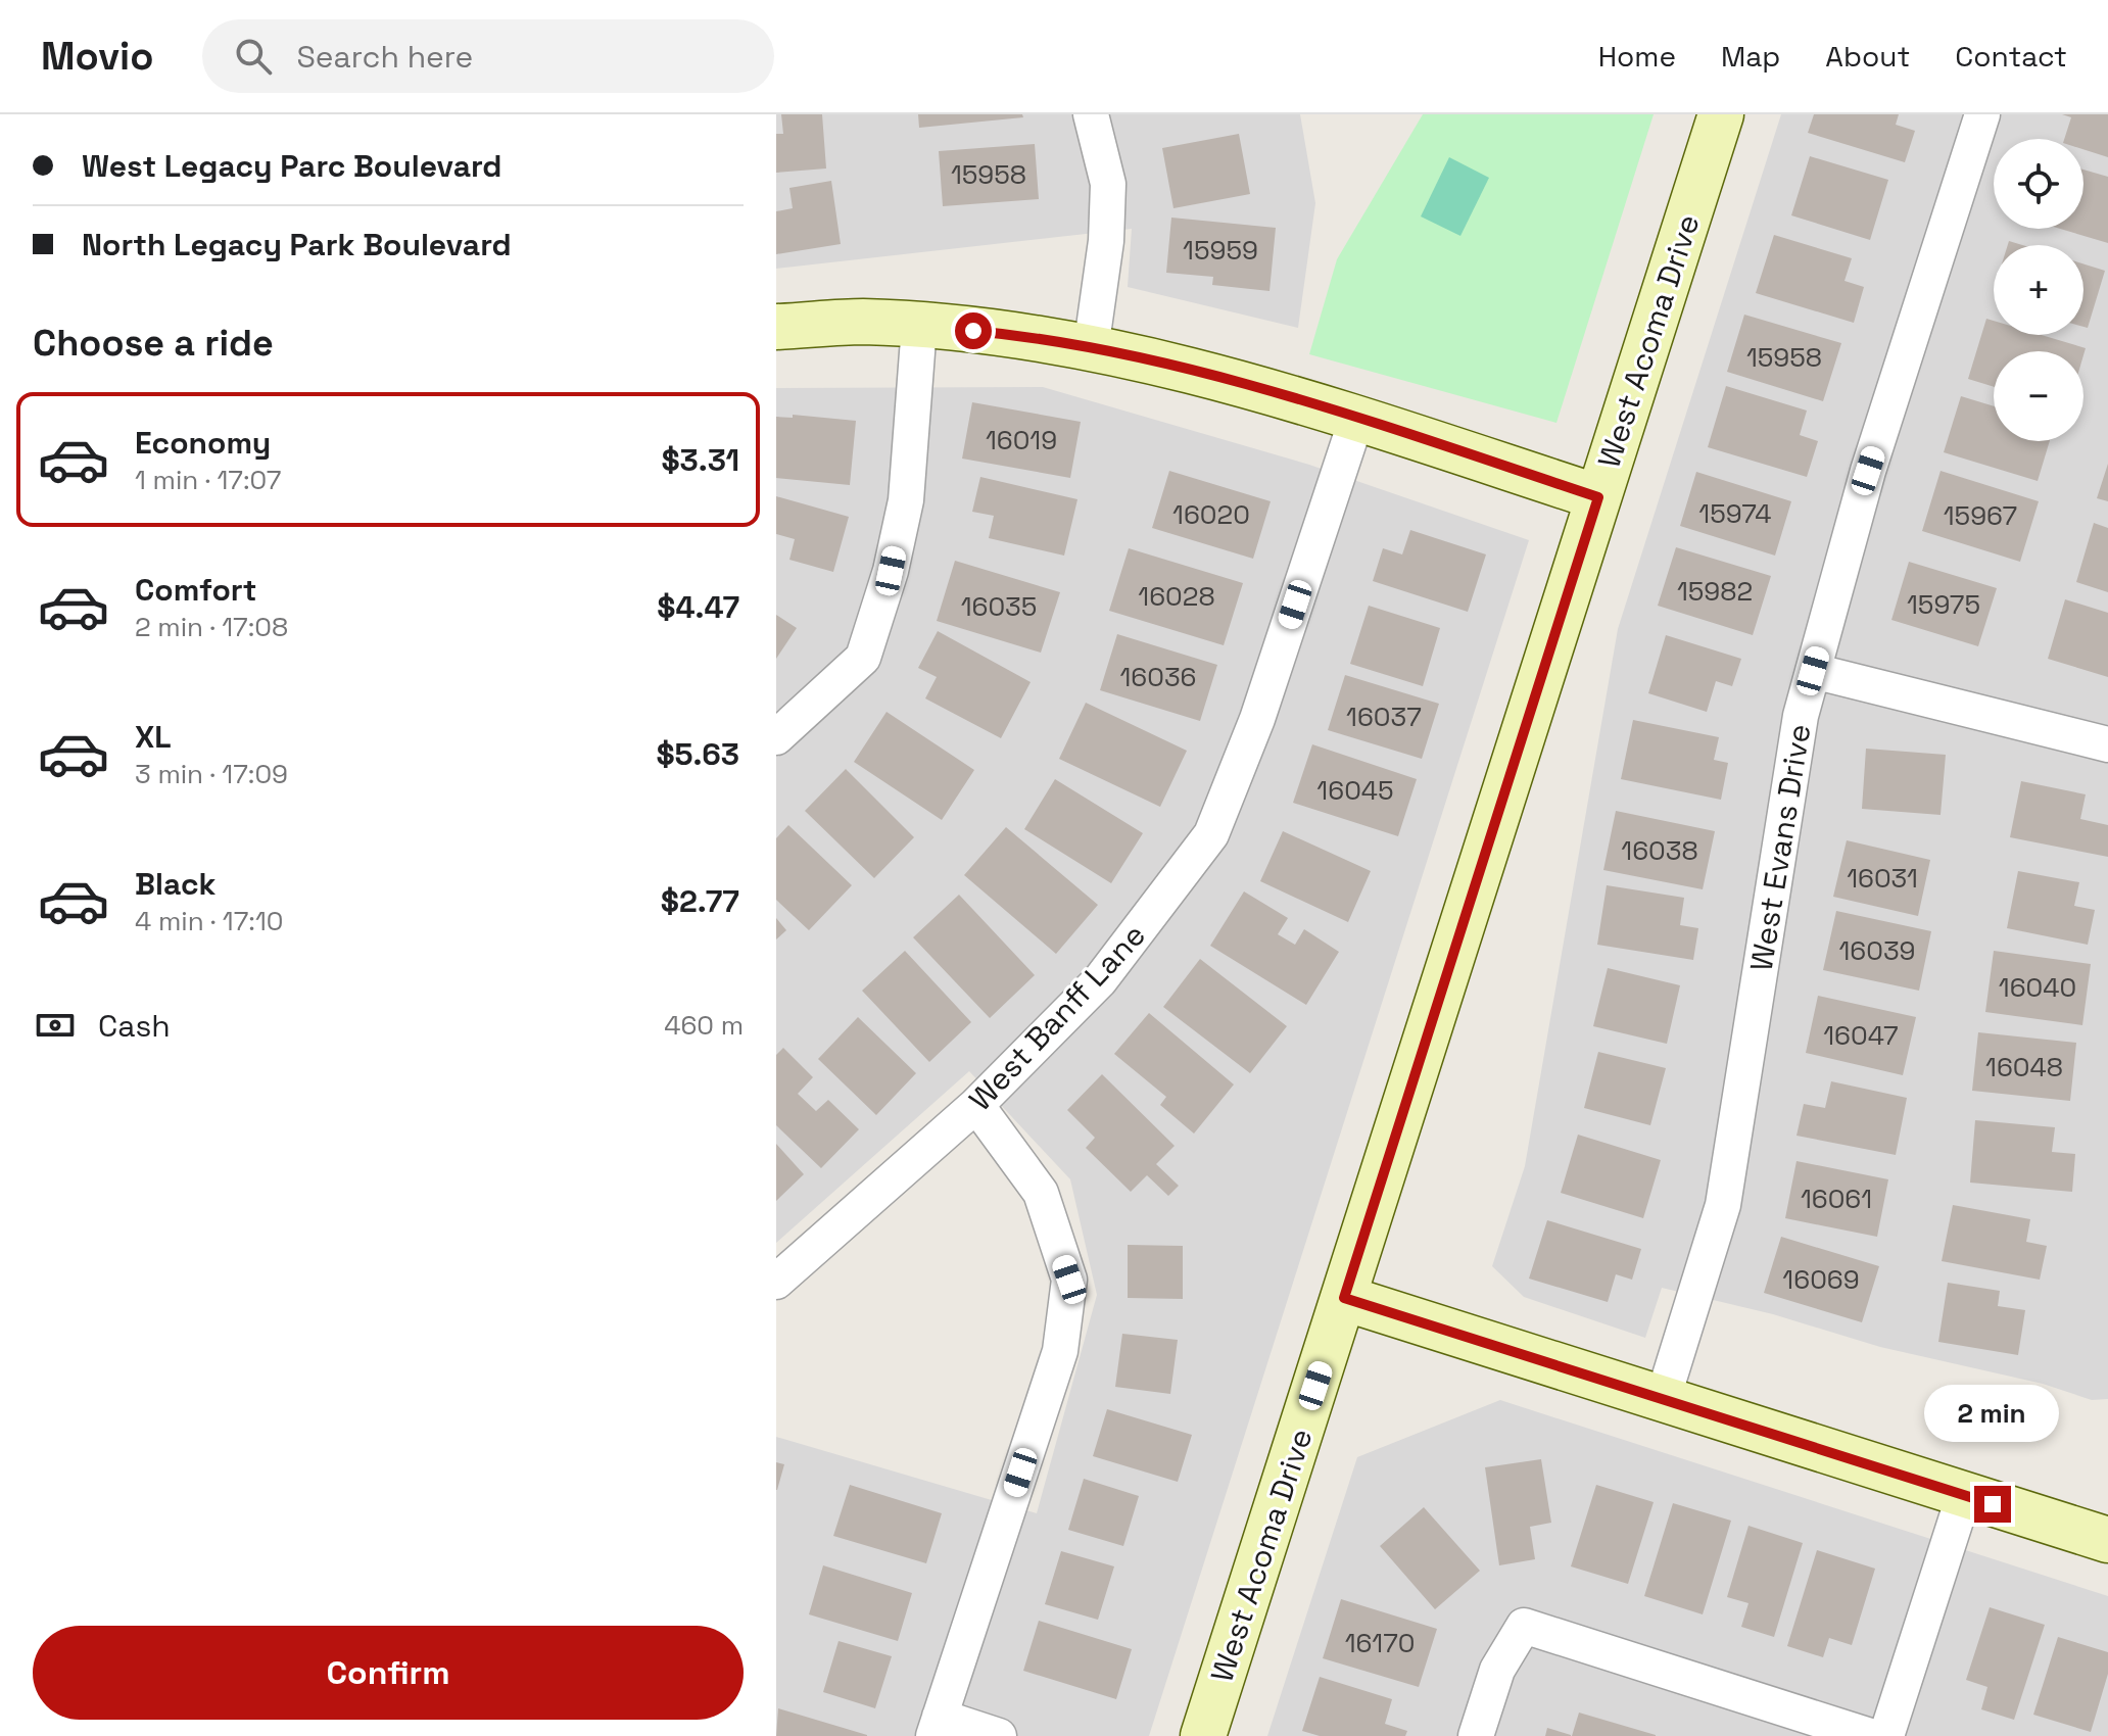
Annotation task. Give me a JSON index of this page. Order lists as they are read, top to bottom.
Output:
{
  "streets": {
    "street": ["West Acoma Drive", "West Evans Drive", "West Banff Lane"]
  },
  "house_numbers": [
    "15958",
    "15959",
    "15958",
    "16019",
    "15974",
    "16020",
    "15967",
    "15982",
    "16028",
    "15975",
    "16035",
    "16036",
    "16037",
    "16045",
    "16038",
    "16031",
    "16039",
    "16040",
    "16047",
    "16048",
    "16061",
    "16069",
    "16170"
  ],
  "page": {
    "header": "Movio",
    "search": "Search here",
    "nav": [
      "Home",
      "Map",
      "About",
      "Contact"
    ],
    "banner": ["West Legacy Parc Boulevard", "North Legacy Park Boulevard"],
    "map_buttons": ["+", "−"],
    "heading": "Choose a ride",
    "list": [
      {
        "name": "Economy",
        "note": "1 min · 17:07",
        "value": "$3.31"
      },
      {
        "name": "Comfort",
        "note": "2 min · 17:08",
        "value": "$4.47"
      },
      {
        "name": "XL",
        "note": "3 min · 17:09",
        "value": "$5.63"
      },
      {
        "name": "Black",
        "note": "4 min · 17:10",
        "value": "$2.77"
      }
    ],
    "pay": ["Cash", "460 m"],
    "bubble": "2 min",
    "buttons": "Confirm"
  }
}
